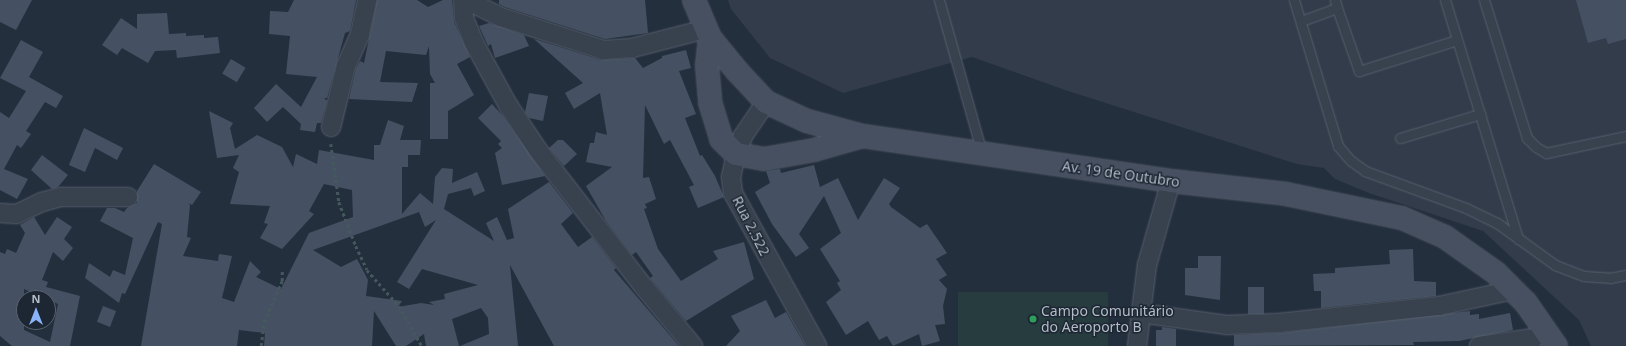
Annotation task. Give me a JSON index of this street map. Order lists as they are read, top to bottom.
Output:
{
  "streets": {
    "street": ["Av. 19 de Outubro", "Rua 2.522"]
  },
  "crossings": [
    ["Av. 19 de Outubro", "Rua 2.522"]
  ],
  "places": ["Campo Comunitário do Aeroporto B"],
  "north": "top"
}
